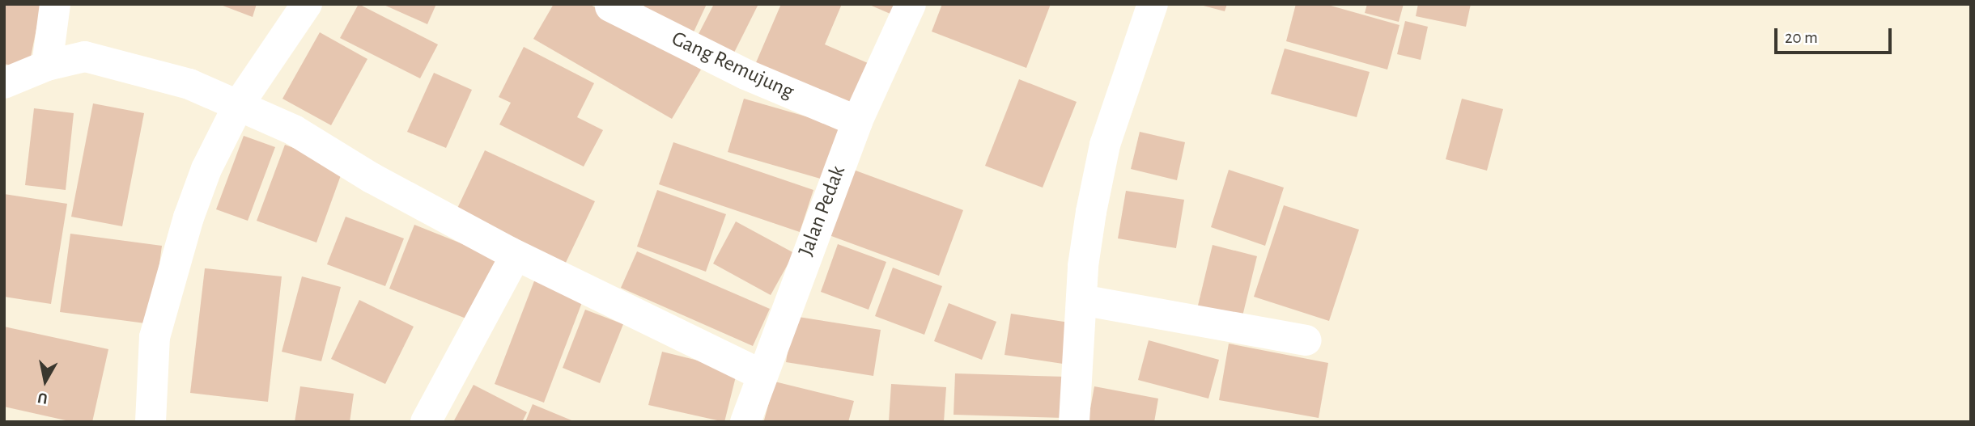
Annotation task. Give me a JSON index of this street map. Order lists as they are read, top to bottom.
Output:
{
  "streets": {
    "street": ["Gang Remujung", "Jalan Pedak"]
  },
  "crossings": [
    ["Gang Remujung", "Jalan Pedak"]
  ],
  "scale_bar": "20 m",
  "north": "bottom"
}
